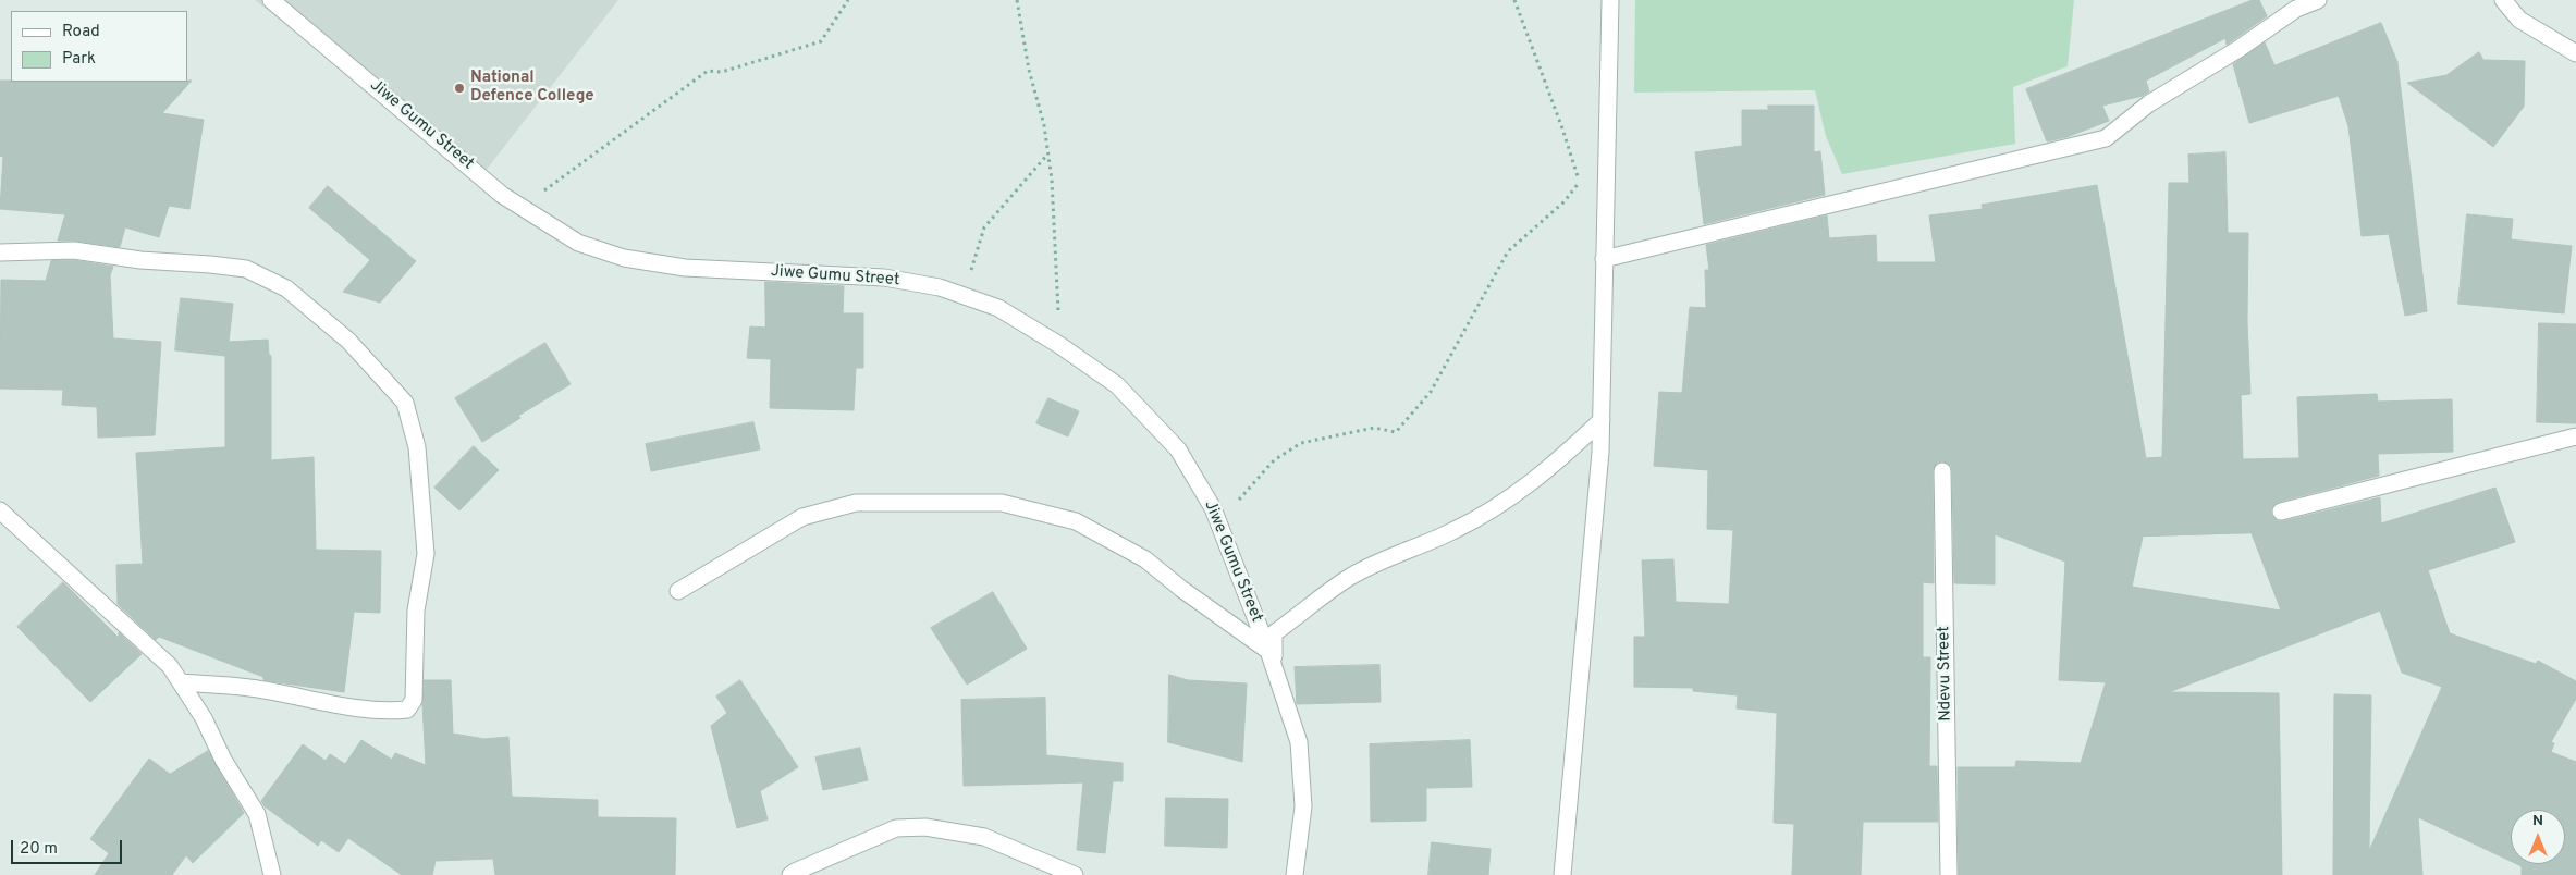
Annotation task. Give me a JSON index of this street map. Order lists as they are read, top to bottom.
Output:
{
  "streets": {
    "street": ["Jiwe Gumu Street", "Ndevu Street"]
  },
  "places": ["National Defence College"],
  "legend": ["Road", "Park"],
  "scale_bar": "20 m",
  "north": "top"
}
